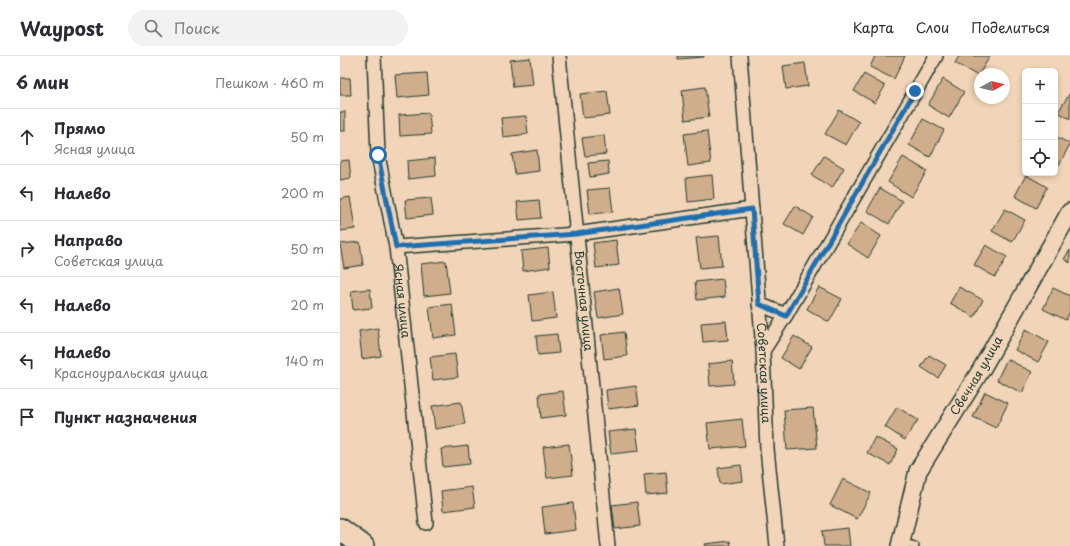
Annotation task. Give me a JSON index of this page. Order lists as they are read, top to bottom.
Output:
{
  "streets": {
    "street": [
      "Ясная улица",
      "Восточная улица",
      "Советская улица",
      "Свечная улица"
    ]
  },
  "north": "right",
  "page": {
    "header": "Waypost",
    "search": "Поиск",
    "nav": ["Карта", "Слои", "Поделиться"],
    "heading": ["6 мин", "Пешком · 460 m"],
    "map_buttons": ["+", "−"],
    "list": [
      ["Прямо", "Ясная улица", "50 m"],
      ["Налево", "200 m"],
      ["Направо", "Советская улица", "50 m"],
      ["Налево", "20 m"],
      ["Налево", "Красноуральская улица", "140 m"],
      "Пункт назначения"
    ]
  }
}
